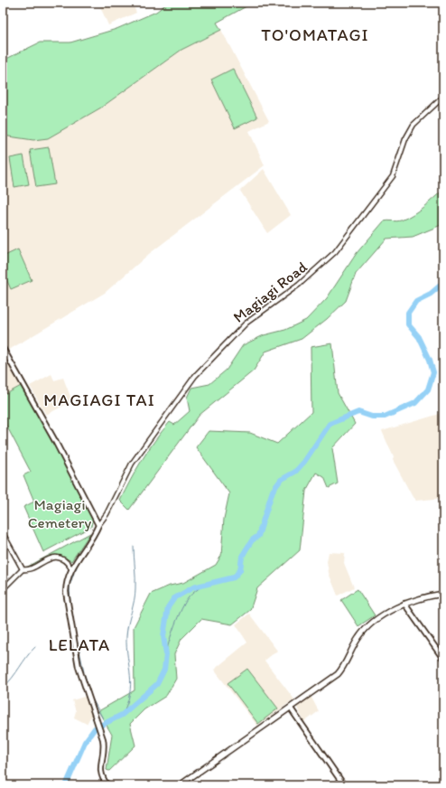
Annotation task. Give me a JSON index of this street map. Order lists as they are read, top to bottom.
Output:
{
  "streets": {
    "street": ["Magiagi Road"]
  },
  "districts": ["TO'OMATAGI", "MAGIAGI TAI", "LELATA"],
  "parks": ["Magiagi Cemetery"]
}
